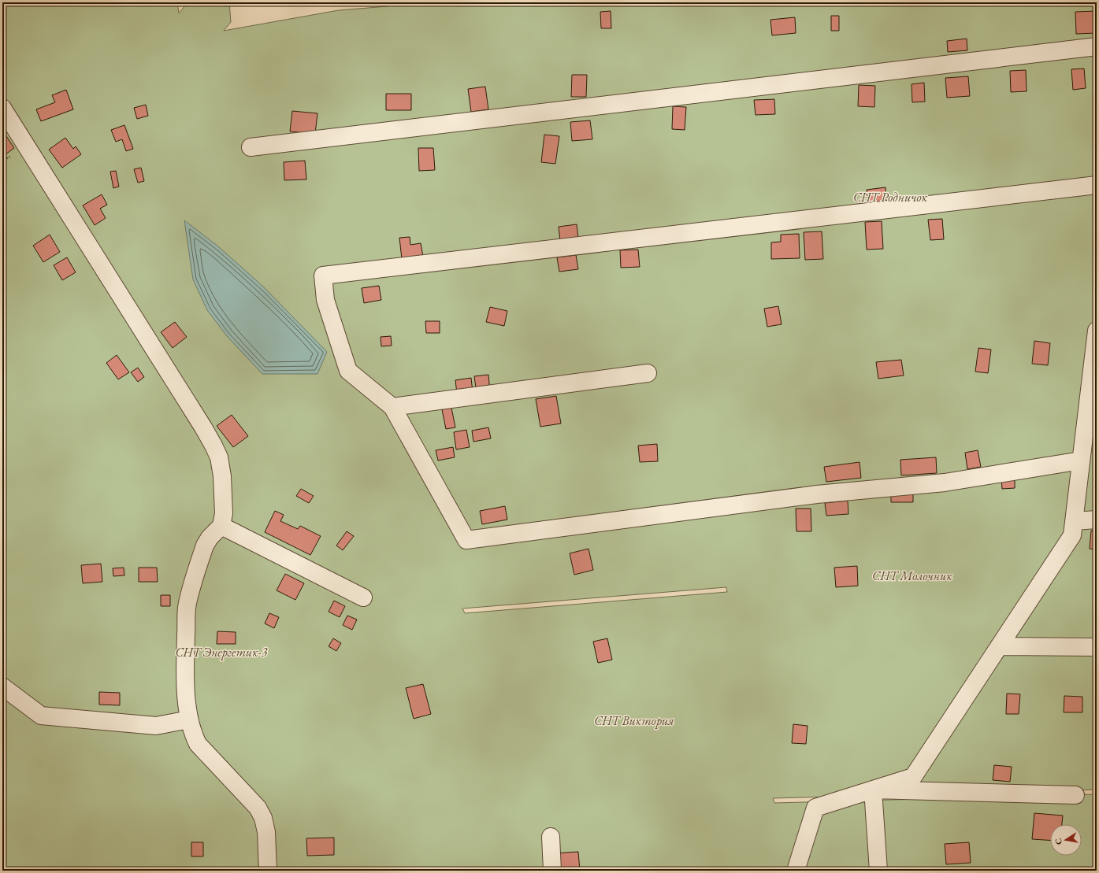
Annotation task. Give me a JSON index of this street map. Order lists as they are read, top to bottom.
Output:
{
  "parks": [
    "СНТ Родничок",
    "СНТ Молочник",
    "СНТ Энергетик-3",
    "СНТ Виктория"
  ],
  "north": "left"
}
